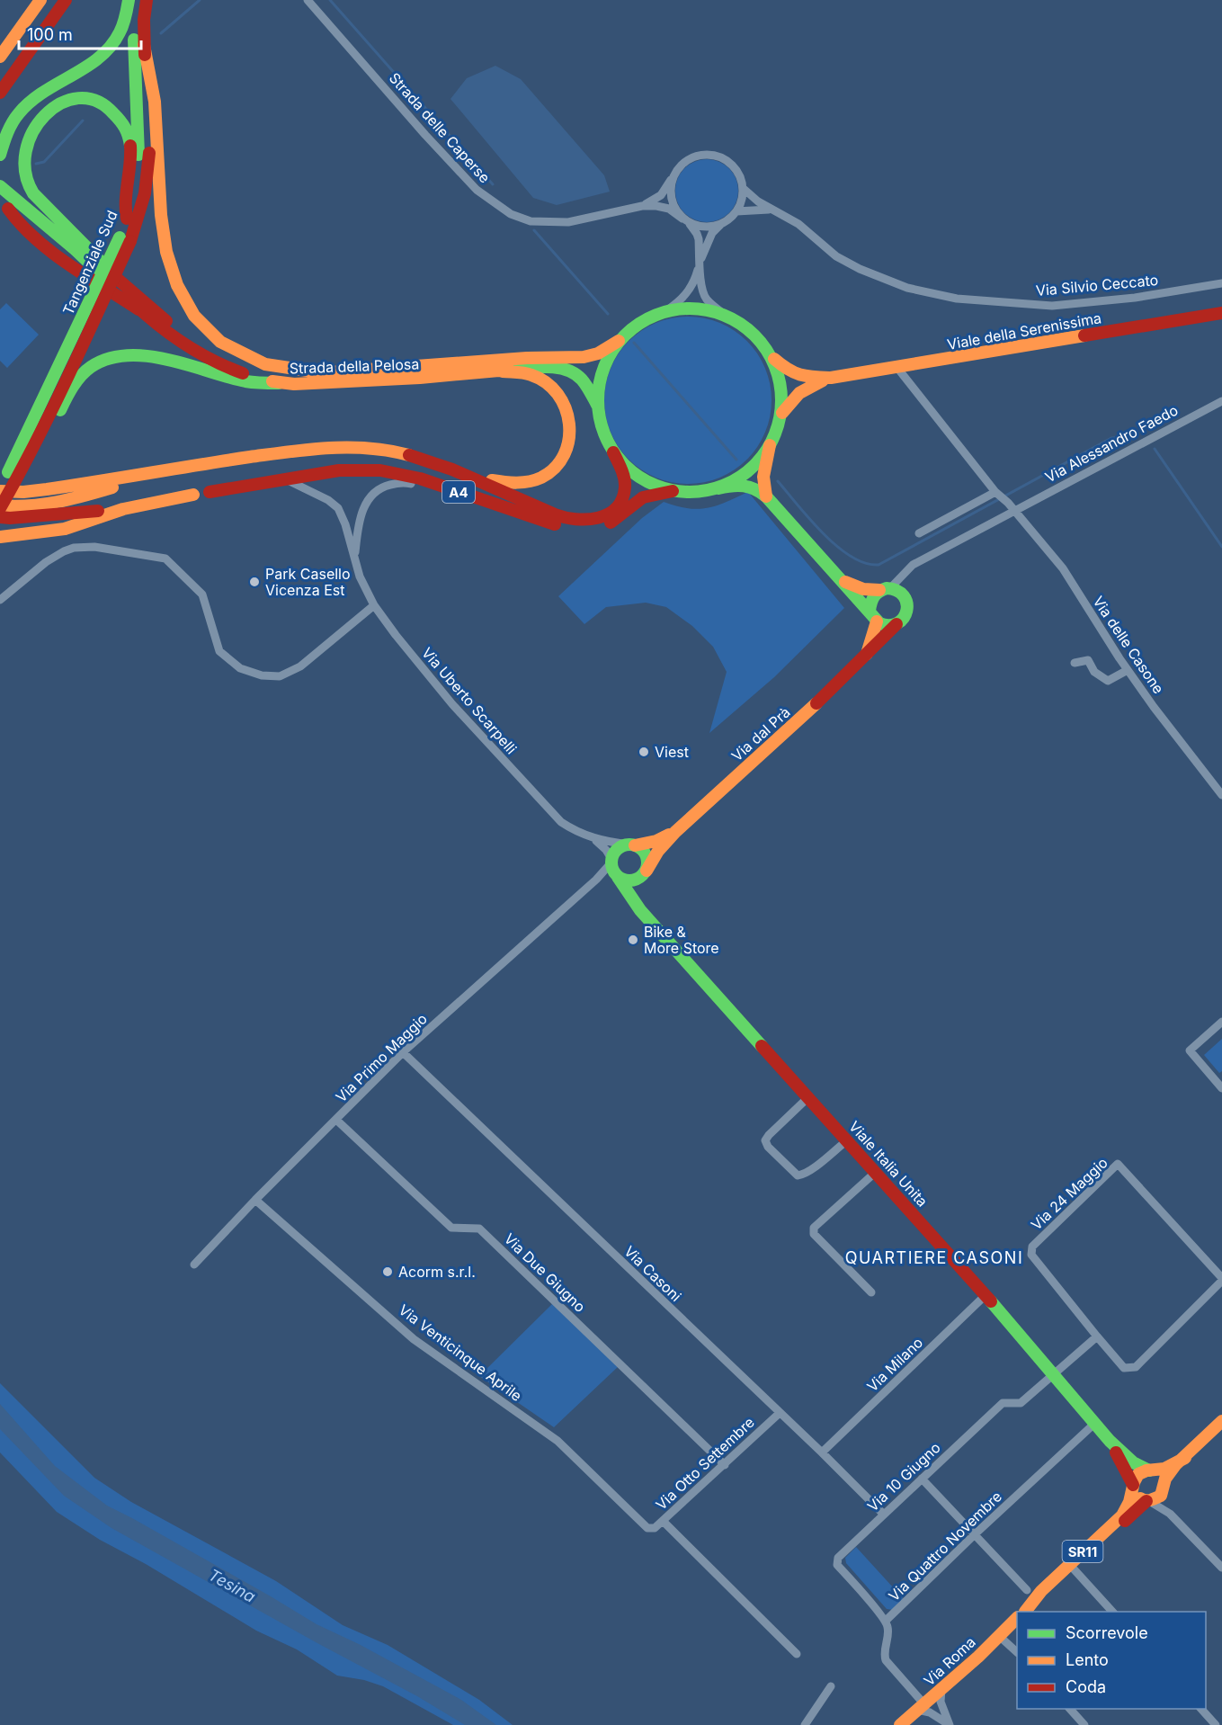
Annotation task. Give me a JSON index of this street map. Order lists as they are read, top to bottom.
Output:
{
  "streets": {
    "main road": [
      "Tangenziale Sud",
      "Viale della Serenissima",
      "Strada della Pelosa",
      "A4",
      "Via dal Prà",
      "Viale Italia Unita",
      "SR11",
      "Via Roma"
    ],
    "street": [
      "Strada delle Caperse",
      "Via Silvio Ceccato",
      "Via Alessandro Faedo",
      "Via delle Casone",
      "Via Uberto Scarpelli",
      "Via Primo Maggio",
      "Via 24 Maggio",
      "Via Due Giugno",
      "Via Casoni",
      "Via Venticinque Aprile",
      "Via Milano",
      "Via Otto Settembre",
      "Via 10 Giugno",
      "Via Quattro Novembre"
    ]
  },
  "crossings": [
    ["Strada delle Caperse", "Via Silvio Ceccato"],
    ["Tangenziale Sud", "Strada della Pelosa"],
    ["Viale della Serenissima", "Strada della Pelosa"],
    ["Viale della Serenissima", "A4"],
    ["Viale della Serenissima", "Via delle Casone"],
    ["Strada della Pelosa", "A4"],
    ["Via Alessandro Faedo", "Via delle Casone"],
    ["A4", "Via Uberto Scarpelli"],
    ["Via Uberto Scarpelli", "Via dal Prà"],
    ["Via Uberto Scarpelli", "Via Primo Maggio"],
    ["Via Uberto Scarpelli", "Viale Italia Unita"],
    ["Via dal Prà", "Via Primo Maggio"],
    ["Via dal Prà", "Viale Italia Unita"],
    ["Via Primo Maggio", "Viale Italia Unita"],
    ["Via Primo Maggio", "Via Due Giugno"],
    ["Via Primo Maggio", "Via Casoni"],
    ["Via Primo Maggio", "Via Venticinque Aprile"],
    ["Viale Italia Unita", "Via Milano"],
    ["Viale Italia Unita", "Via 10 Giugno"],
    ["Viale Italia Unita", "Via Quattro Novembre"],
    ["Viale Italia Unita", "Via Roma"],
    ["Via Due Giugno", "Via Otto Settembre"],
    ["Via Casoni", "Via Milano"],
    ["Via Casoni", "Via Otto Settembre"],
    ["Via Casoni", "Via 10 Giugno"],
    ["Via Venticinque Aprile", "Via Otto Settembre"],
    ["Via 10 Giugno", "Via Quattro Novembre"],
    ["Via Quattro Novembre", "Via Roma"]
  ],
  "districts": ["QUARTIERE CASONI"],
  "water": ["Tesina"],
  "places": [
    "Park Casello Vicenza Est",
    "Viest",
    "Bike & More Store",
    "Acorm s.r.l."
  ],
  "legend": ["Scorrevole", "Lento", "Coda"],
  "scale_bar": "100 m"
}
